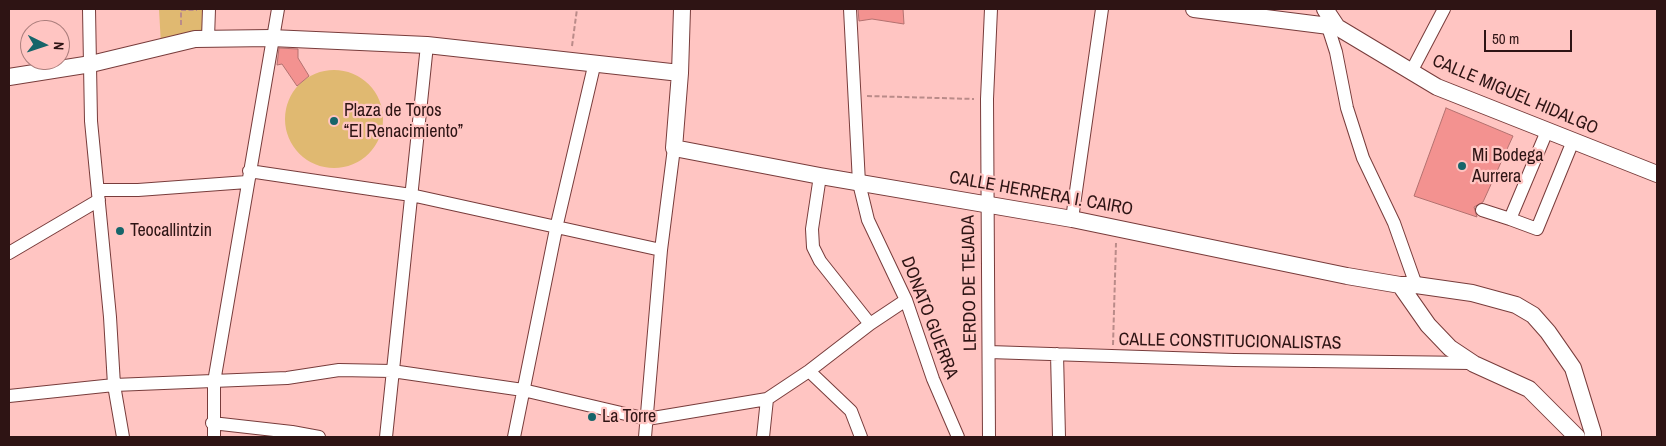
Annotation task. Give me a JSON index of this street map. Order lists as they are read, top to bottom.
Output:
{
  "streets": {
    "main road": ["CALLE MIGUEL HIDALGO", "CALLE HERRERA I. CAIRO"],
    "street": ["LERDO DE TEJADA", "DONATO GUERRA", "CALLE CONSTITUCIONALISTAS"]
  },
  "crossings": [
    ["CALLE HERRERA I. CAIRO", "LERDO DE TEJADA"],
    ["CALLE HERRERA I. CAIRO", "DONATO GUERRA"],
    ["LERDO DE TEJADA", "CALLE CONSTITUCIONALISTAS"]
  ],
  "places": [
    "Plaza de Toros “El Renacimiento”",
    "Mi Bodega Aurrera",
    "Teocallintzin",
    "La Torre"
  ],
  "scale_bar": "50 m",
  "north": "right"
}
